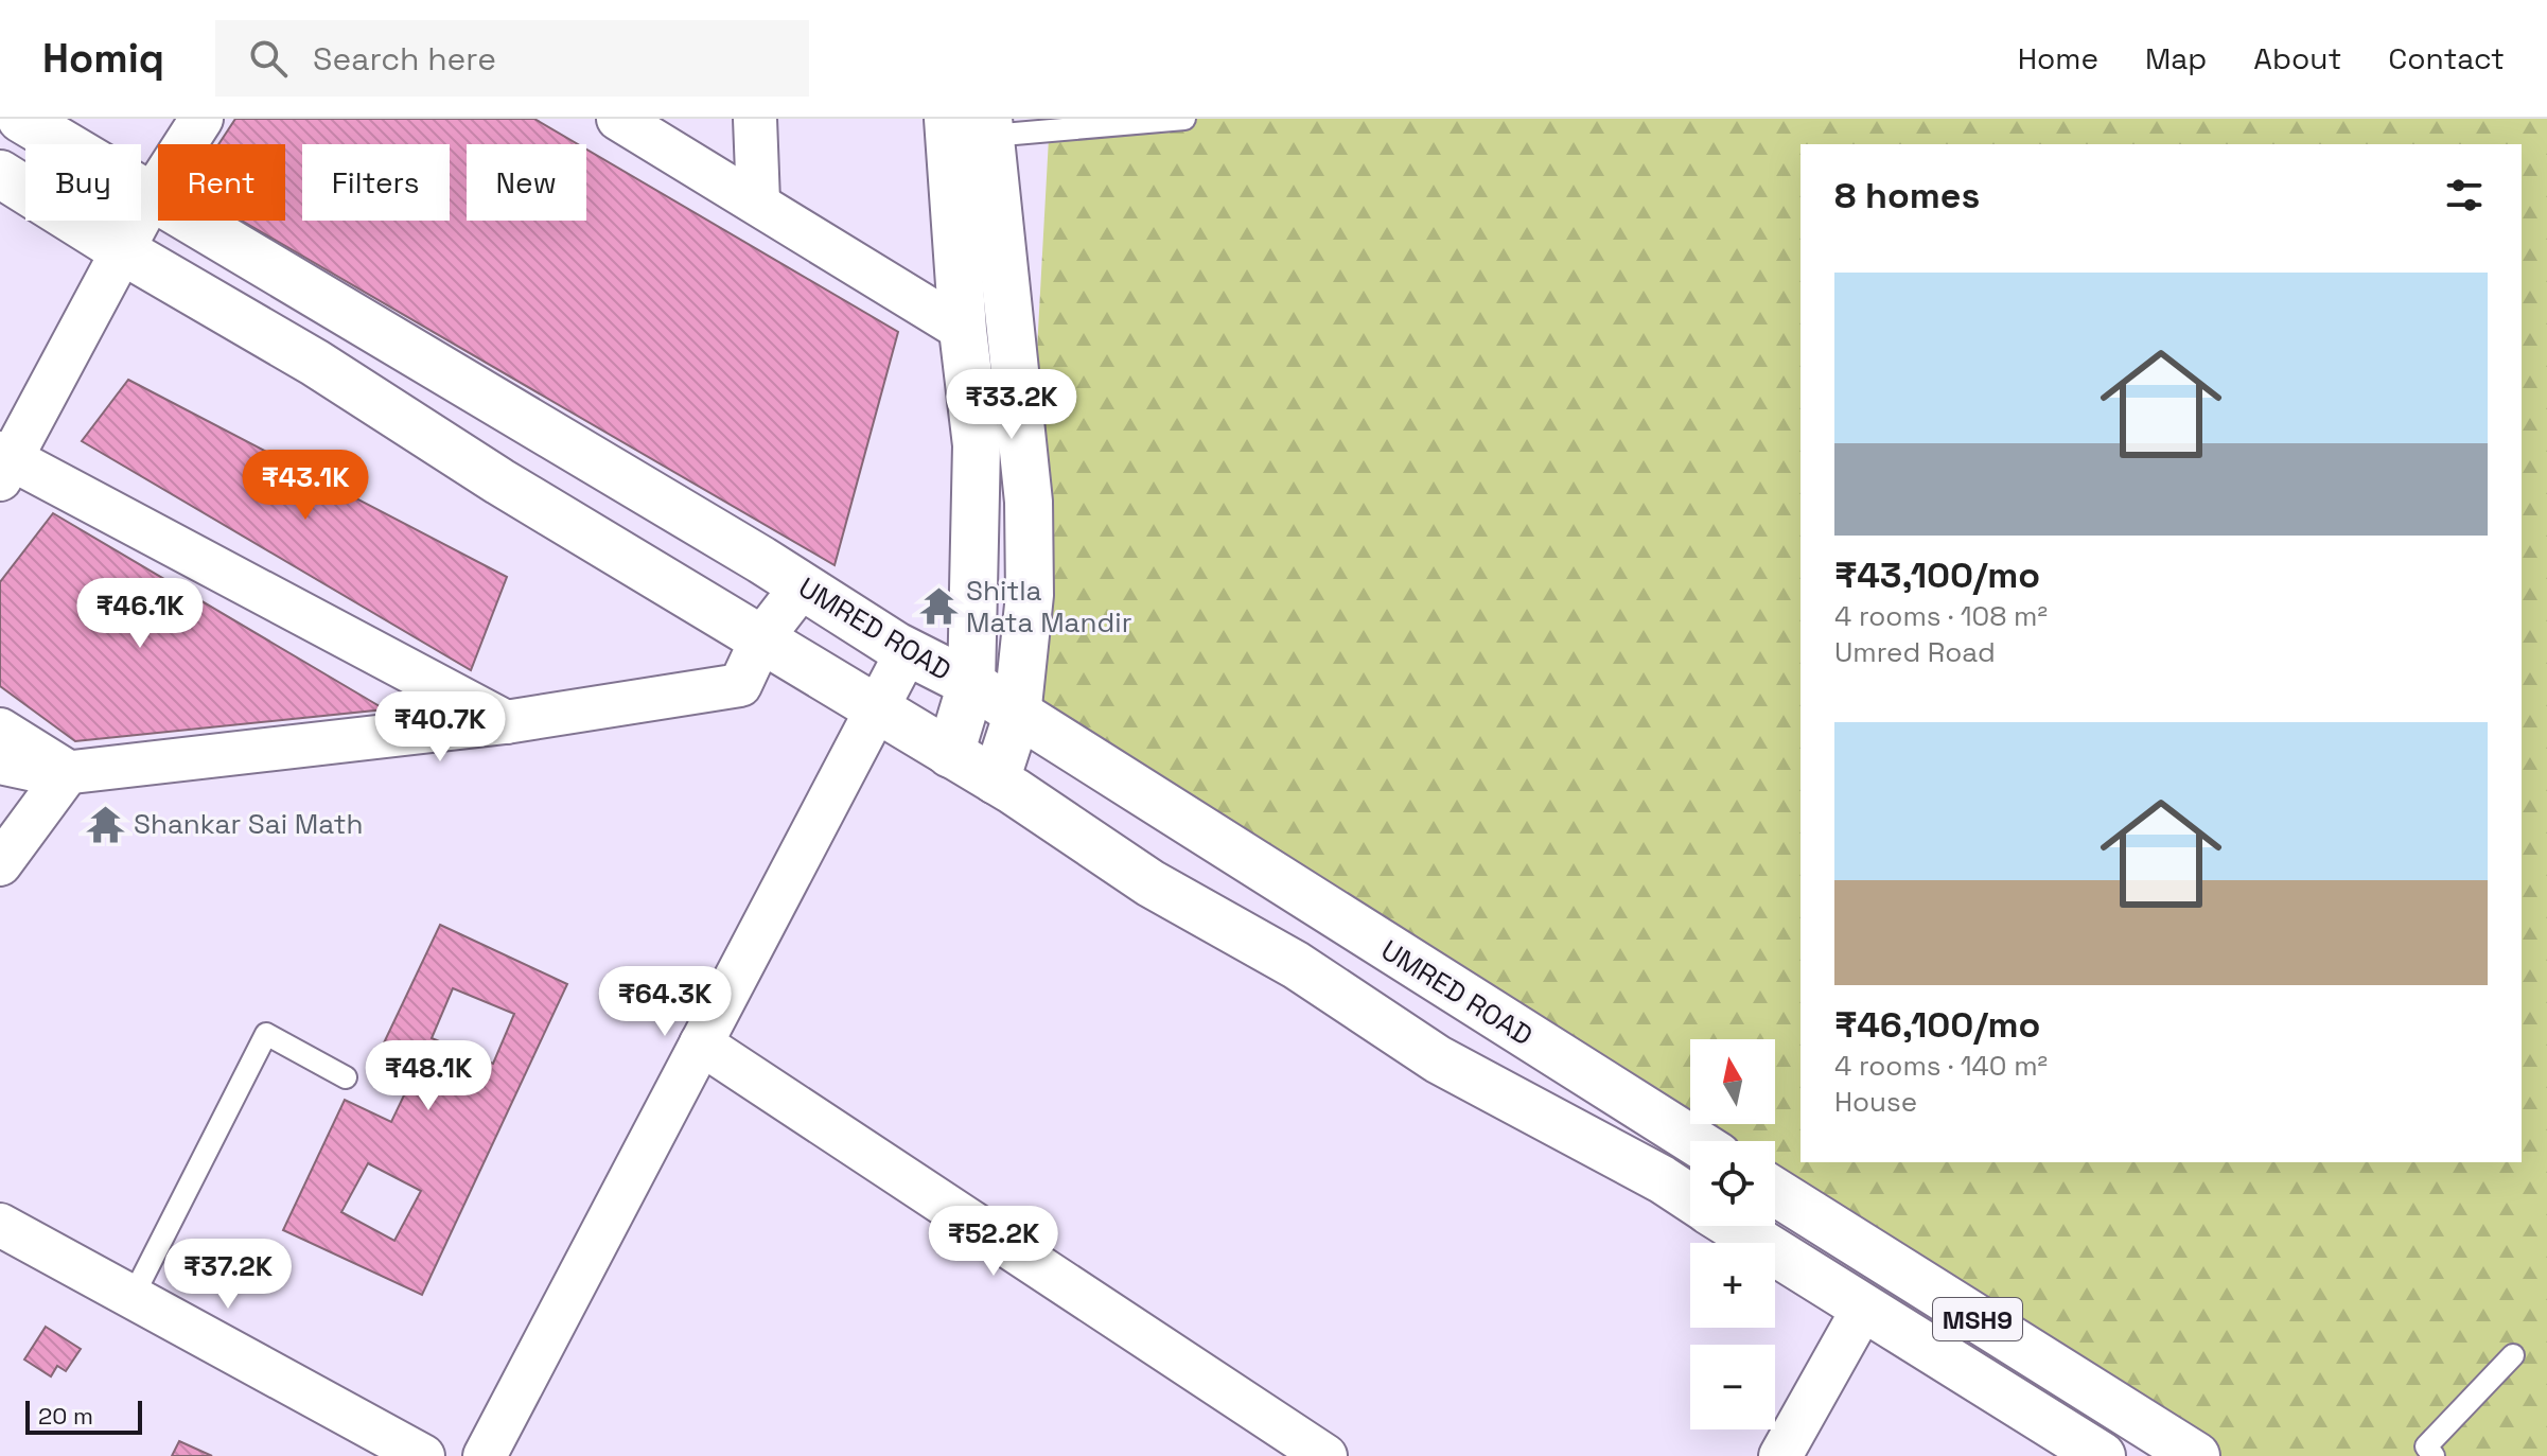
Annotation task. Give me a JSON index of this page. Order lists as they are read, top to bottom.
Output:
{
  "streets": {
    "main road": ["UMRED ROAD", "MSH9"]
  },
  "places": {
    "temple": ["Shitla Mata Mandir", "Shankar Sai Math"]
  },
  "scale_bar": "20 m",
  "north": "top",
  "page": {
    "header": "Homiq",
    "search": "Search here",
    "nav": [
      "Home",
      "Map",
      "About",
      "Contact"
    ],
    "chip": [
      "Buy",
      "Rent",
      "Filters",
      "New"
    ],
    "heading": "8 homes",
    "list": [
      {
        "name": "₹43,100/mo",
        "note": "4 rooms · 108 m² · Umred Road"
      },
      {
        "name": "₹46,100/mo",
        "note": "4 rooms · 140 m² · House"
      }
    ],
    "price": [
      "₹33.2K",
      "₹43.1K",
      "₹46.1K",
      "₹40.7K",
      "₹64.3K",
      "₹48.1K",
      "₹52.2K",
      "₹37.2K"
    ],
    "map_buttons": ["+", "−"],
    "scale": "20 m"
  }
}
